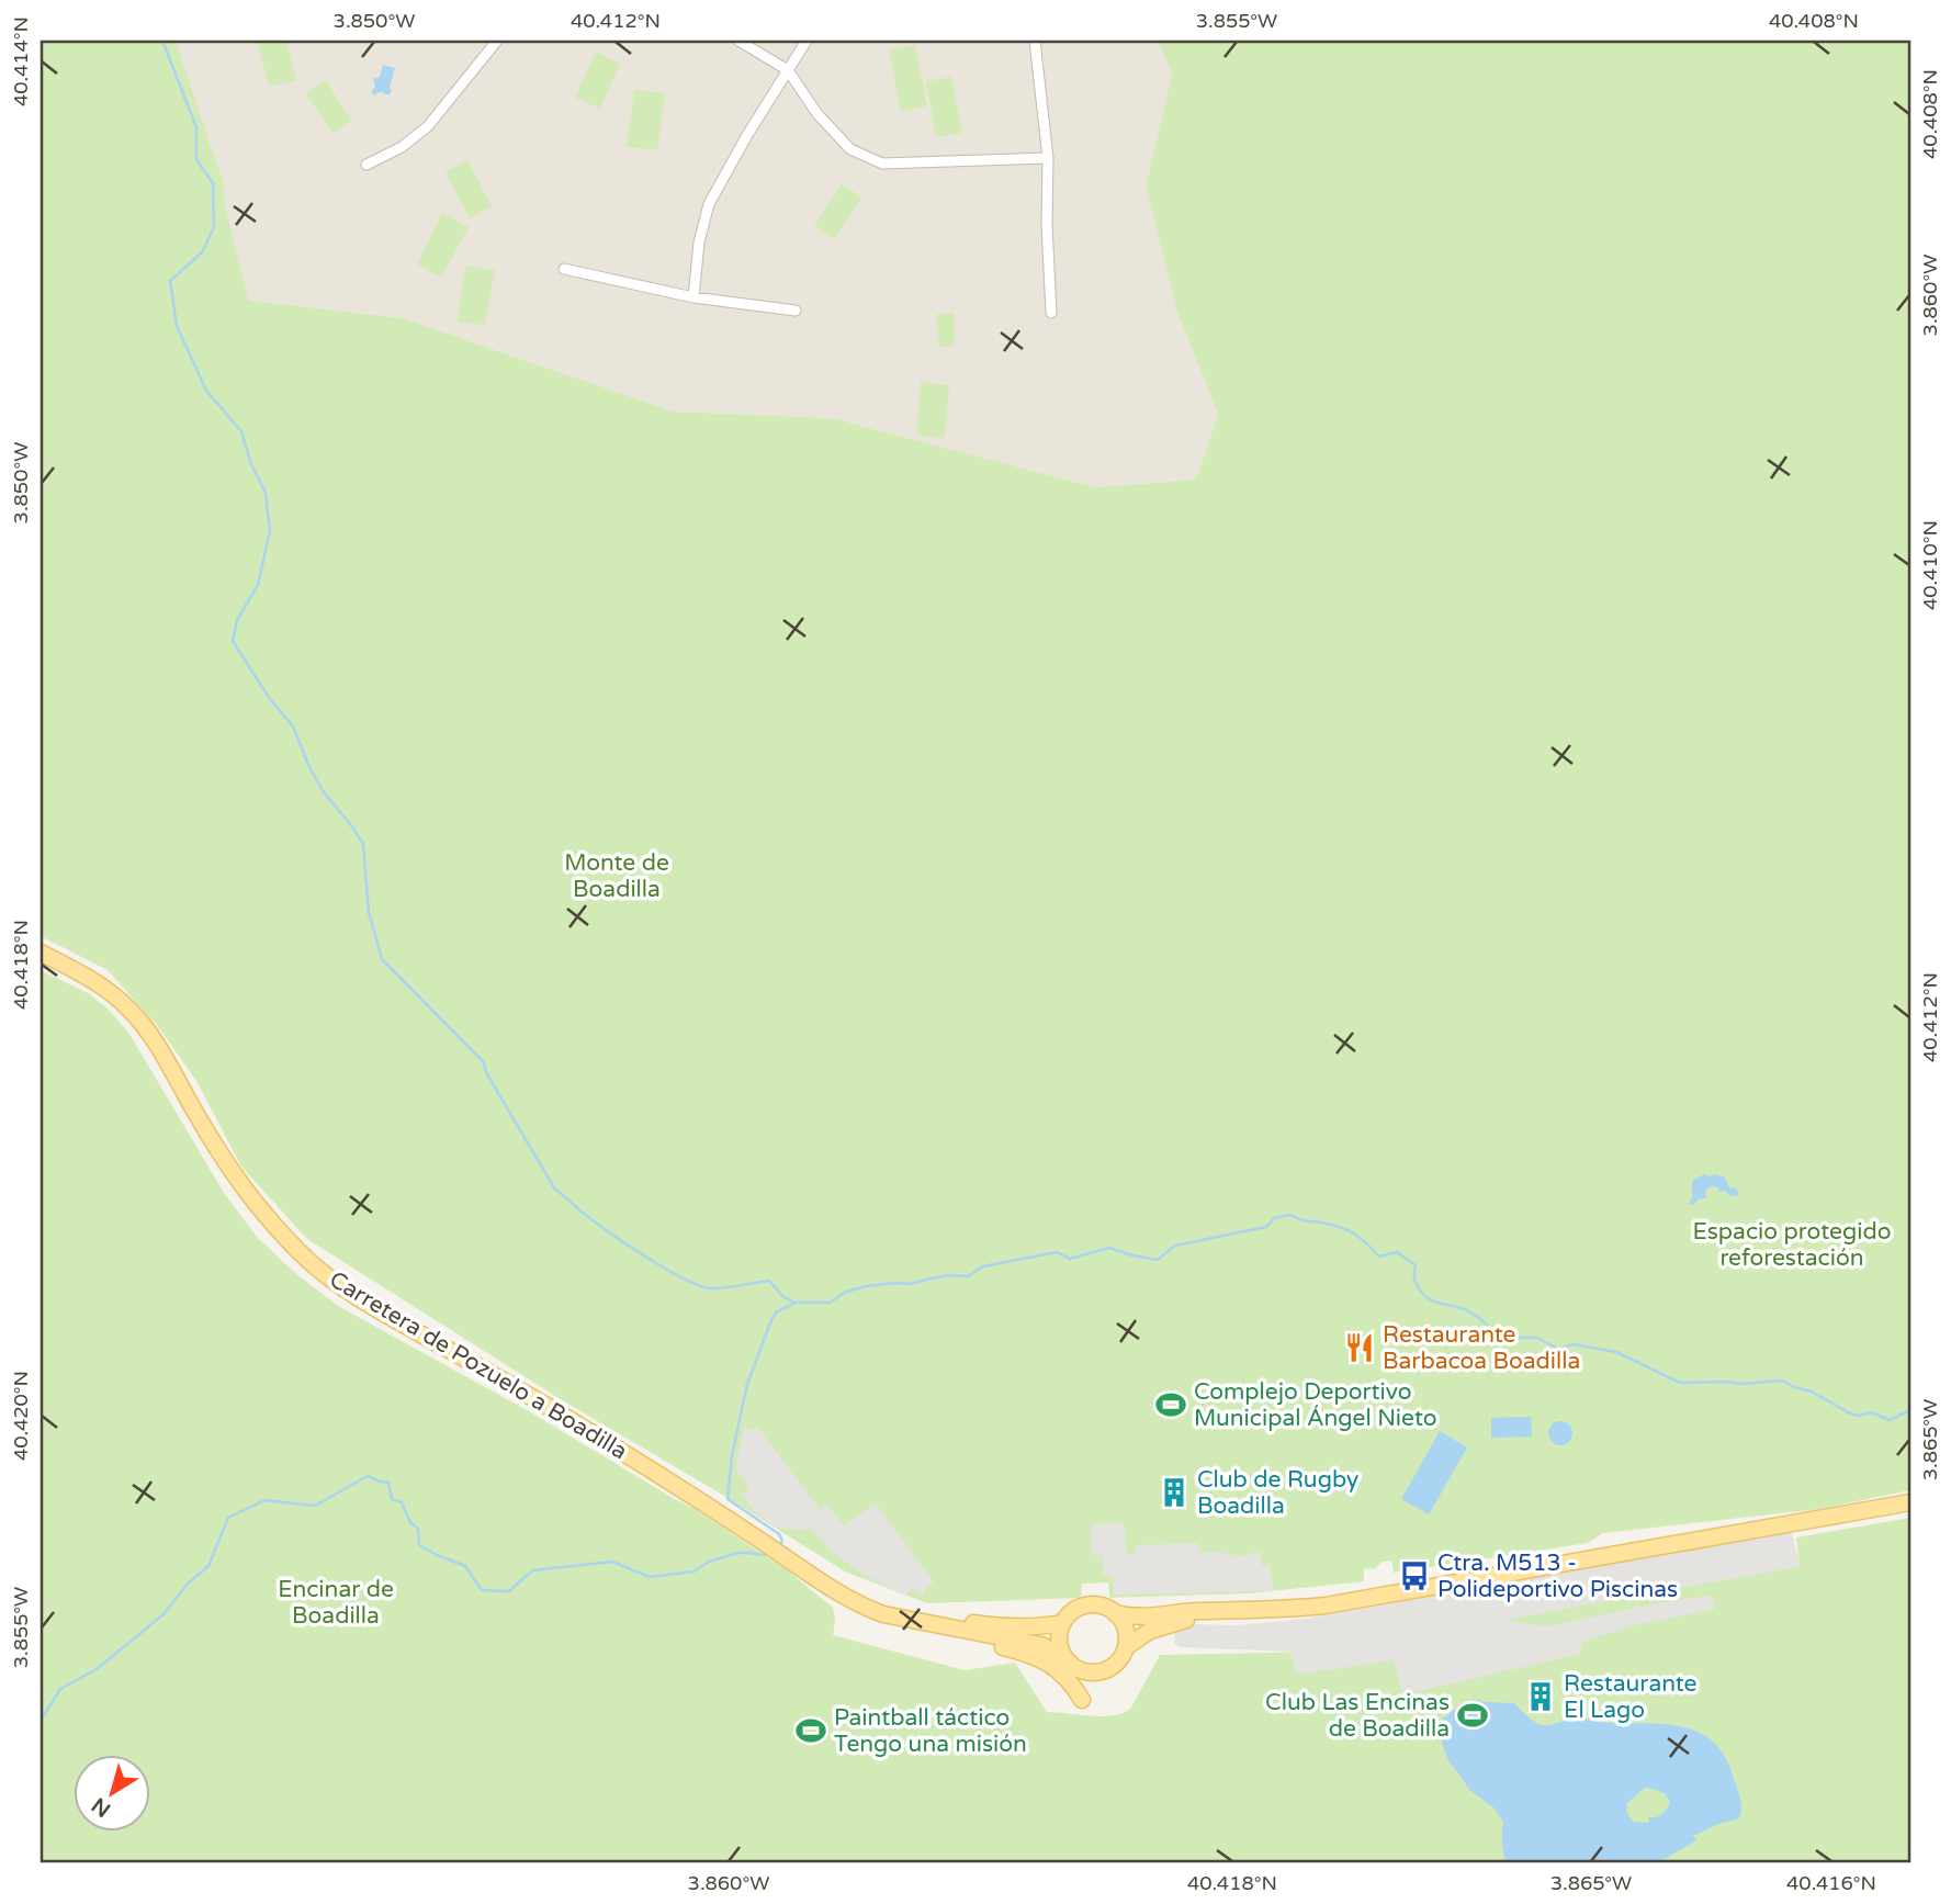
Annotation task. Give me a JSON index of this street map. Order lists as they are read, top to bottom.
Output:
{
  "streets": {
    "main road": ["Carretera de Pozuelo a Boadilla"]
  },
  "parks": ["Monte de Boadilla", "Espacio protegido reforestación", "Encinar de Boadilla"],
  "places": {
    "restaurant": ["Restaurante Barbacoa Boadilla"],
    "sports": ["Complejo Deportivo Municipal Ángel Nieto", "Club Las Encinas de Boadilla", "Paintball táctico Tengo una misión"],
    "building": ["Club de Rugby Boadilla", "Restaurante El Lago"],
    "bus stop": ["Ctra. M513 - Polideportivo Piscinas"]
  },
  "north": "bottom left",
  "coordinates": [
    "3.850°W",
    "40.412°N",
    "3.855°W",
    "40.408°N",
    "40.414°N",
    "3.860°W",
    "40.410°N",
    "40.418°N",
    "40.420°N",
    "3.865°W",
    "40.416°N"
  ]
}
